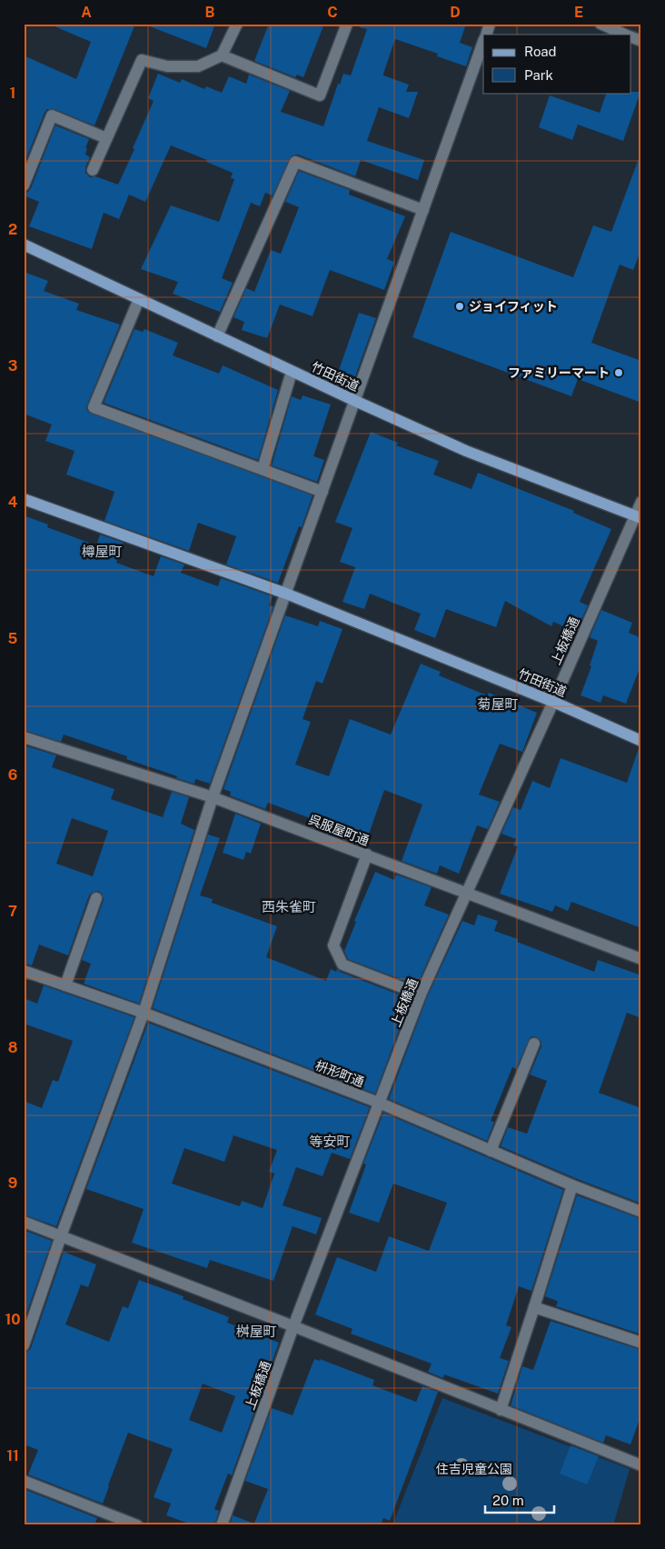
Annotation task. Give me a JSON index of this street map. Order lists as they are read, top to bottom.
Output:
{
  "streets": {
    "main road": ["竹田街道"],
    "street": ["上板橋通", "呉服屋町通", "枡形町通"]
  },
  "crossings": [
    ["竹田街道", "上板橋通"],
    ["上板橋通", "呉服屋町通"],
    ["上板橋通", "枡形町通"]
  ],
  "districts": [
    "樽屋町",
    "菊屋町",
    "西朱雀町",
    "等安町",
    "桝屋町"
  ],
  "parks": ["住吉児童公園"],
  "places": ["ジョイフィット", "ファミリーマート"],
  "legend": ["Road", "Park"],
  "scale_bar": "20 m",
  "grid": {
    "columns": [
      "A",
      "B",
      "C",
      "D",
      "E"
    ],
    "rows": [
      "1",
      "2",
      "3",
      "4",
      "5",
      "6",
      "7",
      "8",
      "9",
      "10",
      "11"
    ]
  }
}
